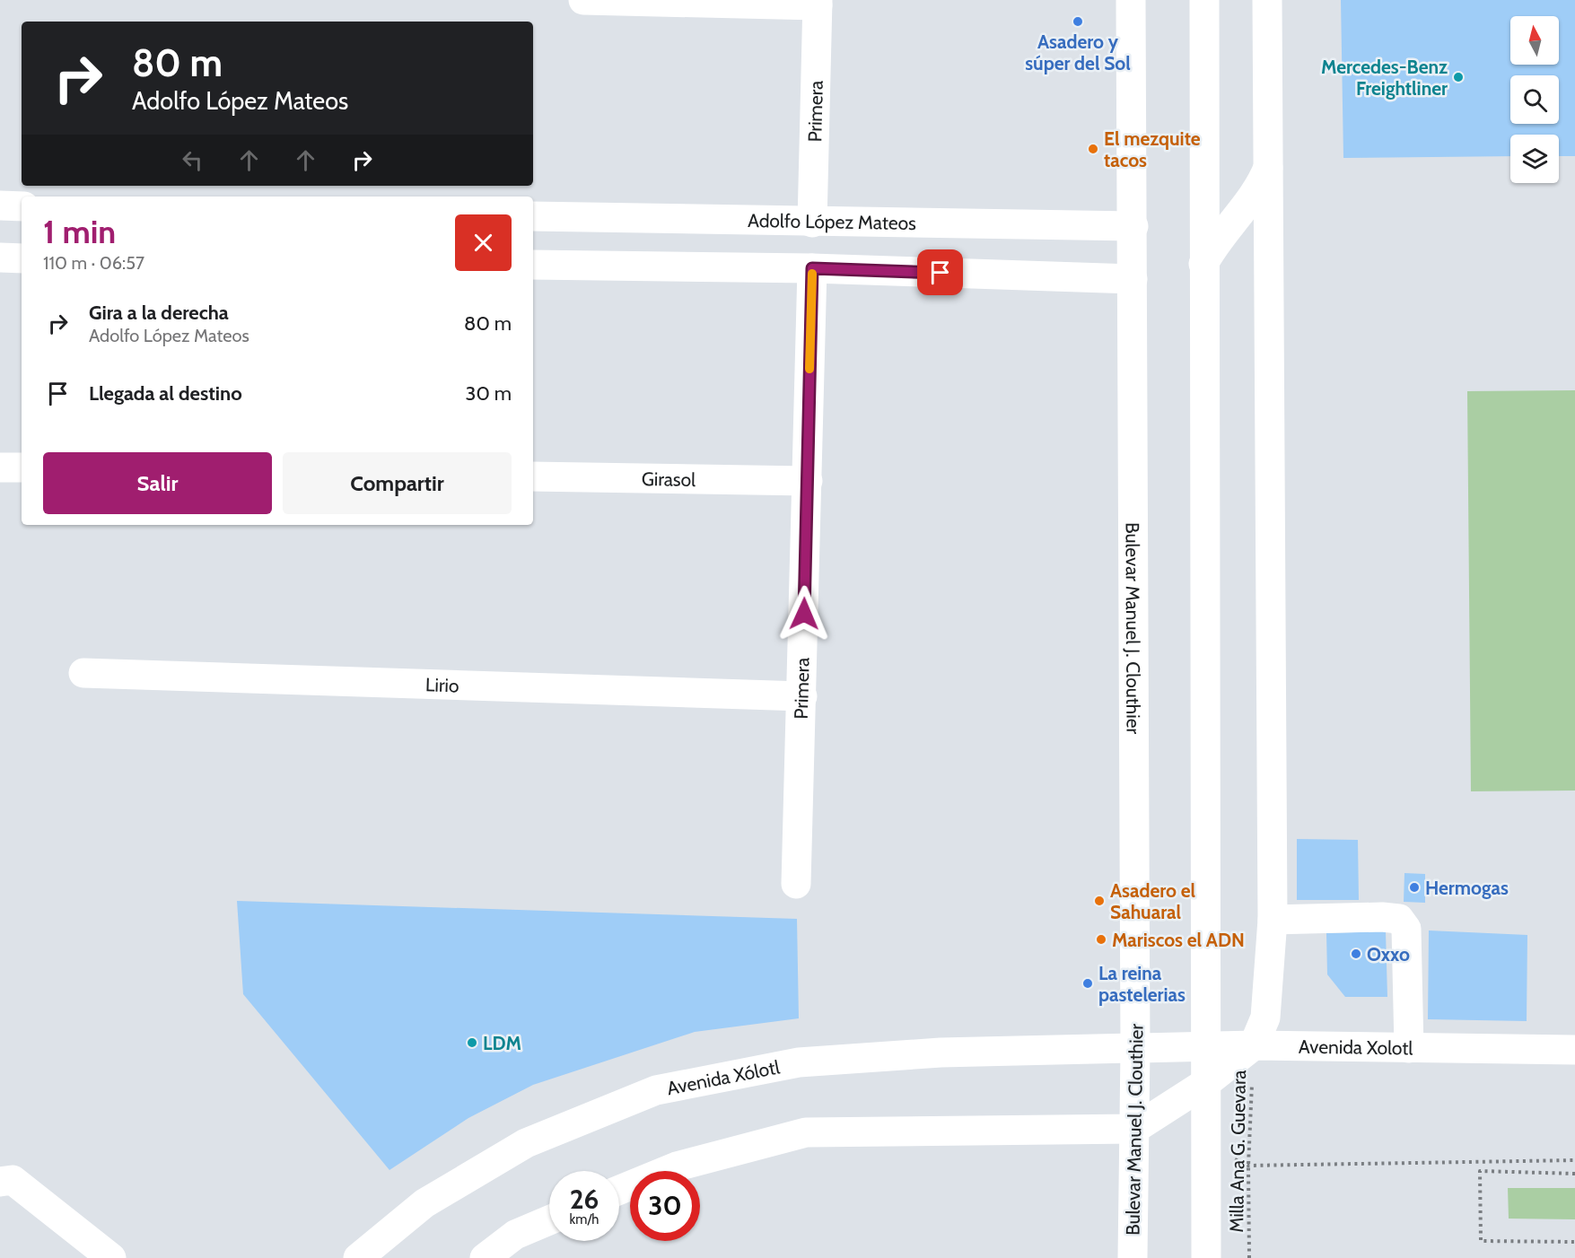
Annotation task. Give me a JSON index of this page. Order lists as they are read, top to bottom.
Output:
{
  "streets": {
    "street": [
      "Primera",
      "Adolfo López Mateos",
      "Girasol",
      "Bulevar Manuel J. Clouthier",
      "Lirio",
      "Avenida Xolotl",
      "Avenida Xólotl"
    ],
    "path": ["Milla Ana G. Guevara"]
  },
  "crossings": [
    ["Primera", "Adolfo López Mateos"],
    ["Primera", "Girasol"],
    ["Primera", "Lirio"],
    ["Adolfo López Mateos", "Bulevar Manuel J. Clouthier"],
    ["Bulevar Manuel J. Clouthier", "Avenida Xolotl"],
    ["Bulevar Manuel J. Clouthier", "Avenida Xólotl"],
    ["Avenida Xolotl", "Avenida Xólotl"],
    ["Avenida Xolotl", "Milla Ana G. Guevara"]
  ],
  "places": [
    "Asadero y súper del Sol",
    "Mercedes-Benz Freightliner",
    "El mezquite tacos",
    "Hermogas",
    "Asadero el Sahuaral",
    "Mariscos el ADN",
    "Oxxo",
    "La reina pastelerias",
    "LDM"
  ],
  "north": "top",
  "page": {
    "turn": ["80 m", "Adolfo López Mateos"],
    "heading": ["1 min", "110 m · 06:57"],
    "list": [
      {
        "name": "Gira a la derecha",
        "note": "Adolfo López Mateos",
        "value": "80 m"
      },
      {
        "name": "Llegada al destino",
        "value": "30 m"
      }
    ],
    "buttons": ["Salir", "Compartir"],
    "speed": "26 km/h",
    "limit": "30"
  }
}
